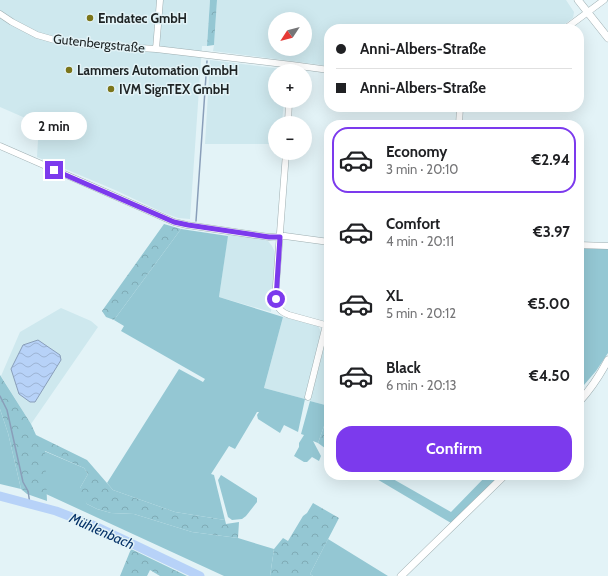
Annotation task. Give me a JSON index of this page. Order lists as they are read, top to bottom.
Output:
{
  "streets": {
    "street": ["Gutenbergstraße"]
  },
  "water": ["Mühlenbach"],
  "places": ["Emdatec GmbH", "Lammers Automation GmbH", "IVM SignTEX GmbH"],
  "north": "bottom left",
  "page": {
    "map_buttons": ["+", "−"],
    "banner": ["Anni-Albers-Straße", "Anni-Albers-Straße"],
    "bubble": "2 min",
    "list": [
      {
        "name": "Economy",
        "note": "3 min · 20:10",
        "value": "€2.94"
      },
      {
        "name": "Comfort",
        "note": "4 min · 20:11",
        "value": "€3.97"
      },
      {
        "name": "XL",
        "note": "5 min · 20:12",
        "value": "€5.00"
      },
      {
        "name": "Black",
        "note": "6 min · 20:13",
        "value": "€4.50"
      }
    ],
    "buttons": "Confirm"
  }
}
